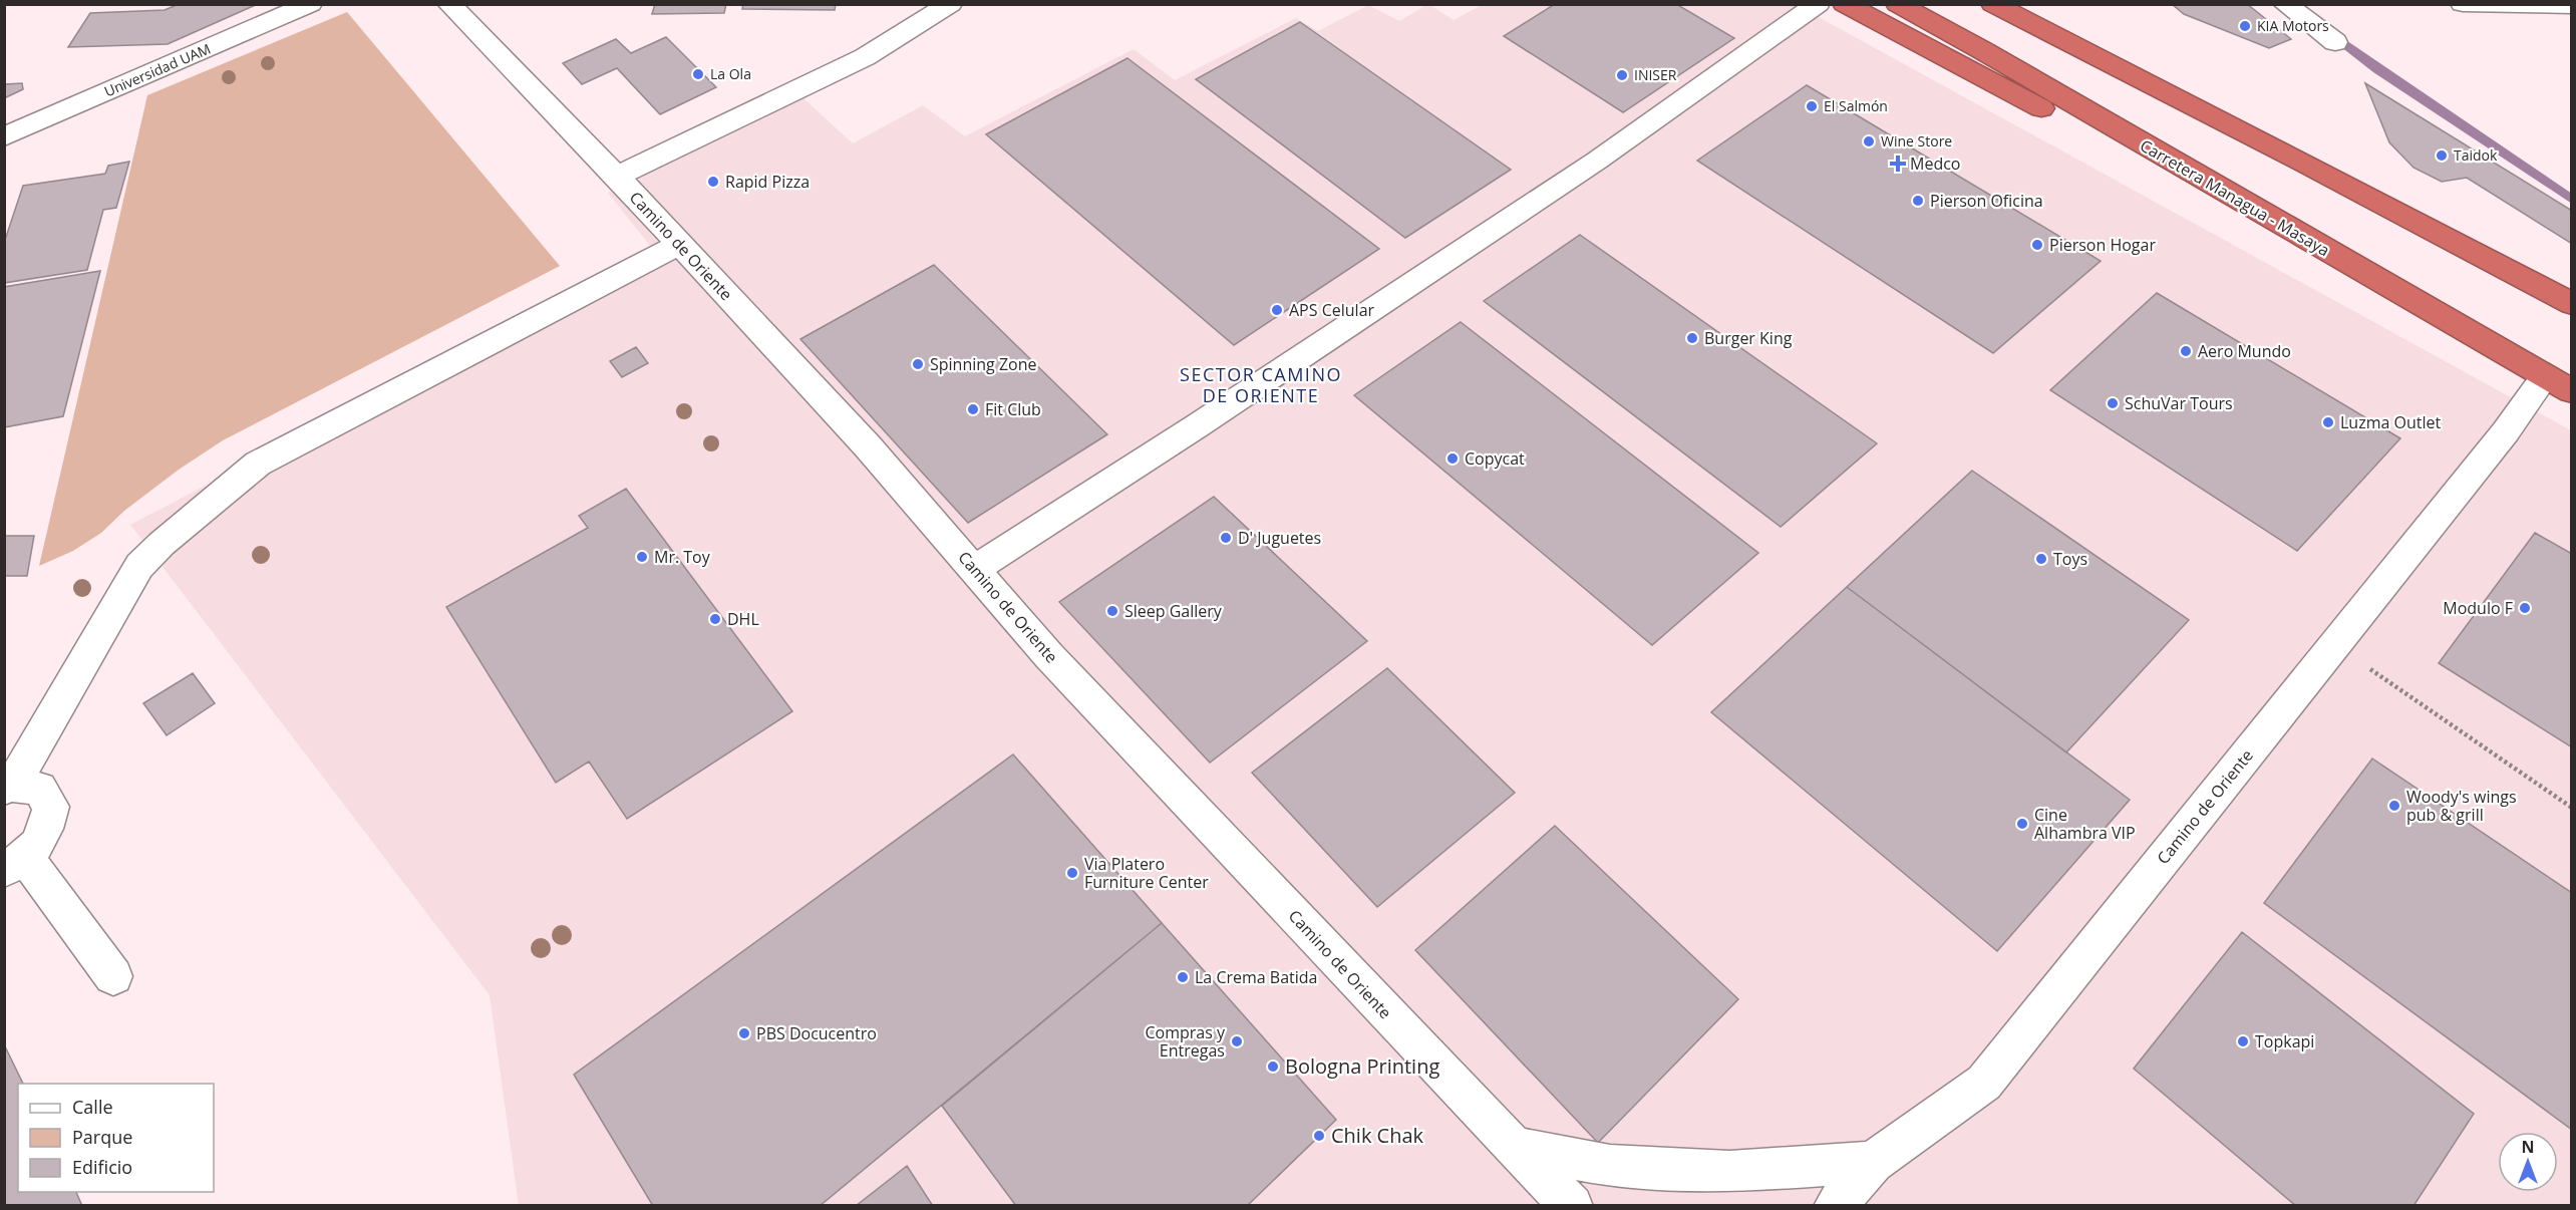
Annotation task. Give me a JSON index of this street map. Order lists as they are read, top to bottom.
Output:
{
  "streets": {
    "highway": ["Carretera Managua - Masaya"],
    "street": ["Universidad UAM", "Camino de Oriente"]
  },
  "crossings": [
    ["Carretera Managua - Masaya", "Camino de Oriente"]
  ],
  "districts": ["SECTOR CAMINO DE ORIENTE"],
  "places": {
    "other": [
      "KIA Motors",
      "La Ola",
      "INISER",
      "El Salmón",
      "Wine Store",
      "Taidok",
      "Rapid Pizza",
      "Pierson Oficina",
      "Pierson Hogar",
      "APS Celular",
      "Burger King",
      "Aero Mundo",
      "Spinning Zone",
      "SchuVar Tours",
      "Fit Club",
      "Luzma Outlet",
      "Copycat",
      "D' Juguetes",
      "Mr. Toy",
      "Toys",
      "Modulo F",
      "Sleep Gallery",
      "DHL",
      "Woody's wings pub & grill",
      "Cine Alhambra VIP",
      "Via Platero Furniture Center",
      "La Crema Batida",
      "PBS Docucentro",
      "Compras y Entregas",
      "Topkapi",
      "Bologna Printing",
      "Chik Chak"
    ],
    "health": ["Medco"]
  },
  "legend": ["Calle", "Parque", "Edificio"],
  "north": "top"
}
